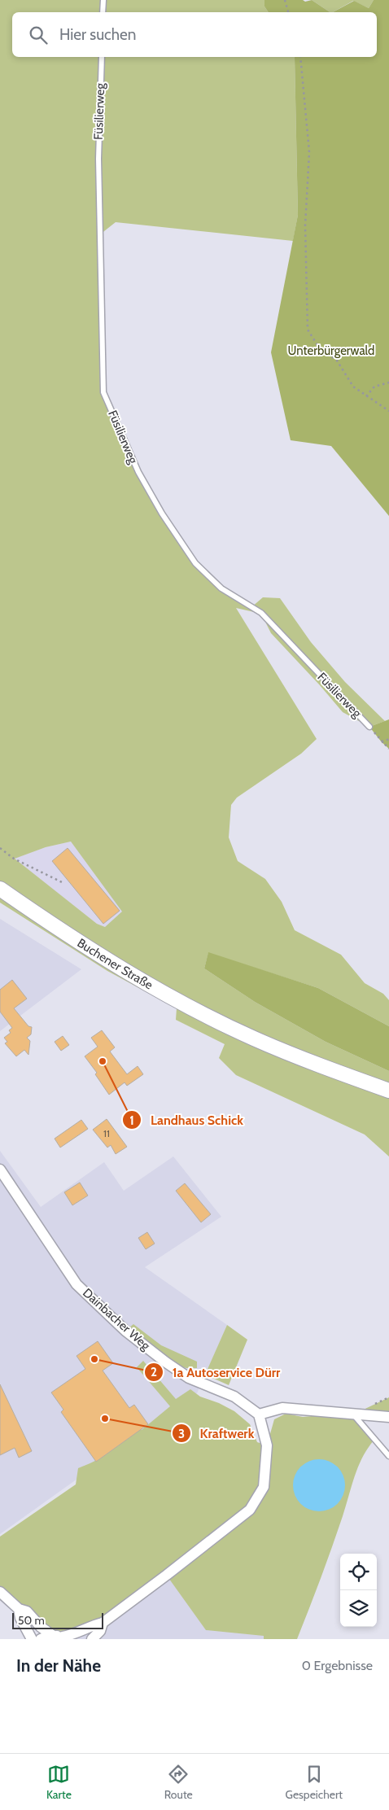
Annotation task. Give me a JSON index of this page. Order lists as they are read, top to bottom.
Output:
{
  "streets": {
    "main road": ["Buchener Straße"],
    "street": ["Dainbacher Weg"],
    "lane": ["Füsilierweg"]
  },
  "parks": ["Unterbürgerwald"],
  "places": ["Landhaus Schick", "1a Autoservice Dürr", "Kraftwerk"],
  "house_numbers": ["11"],
  "scale_bar": "50 m",
  "page": {
    "search": "Hier suchen",
    "scale": "50 m",
    "heading": ["In der Nähe", "0 Ergebnisse"],
    "nav": ["Karte", "Route", "Gespeichert"]
  }
}
